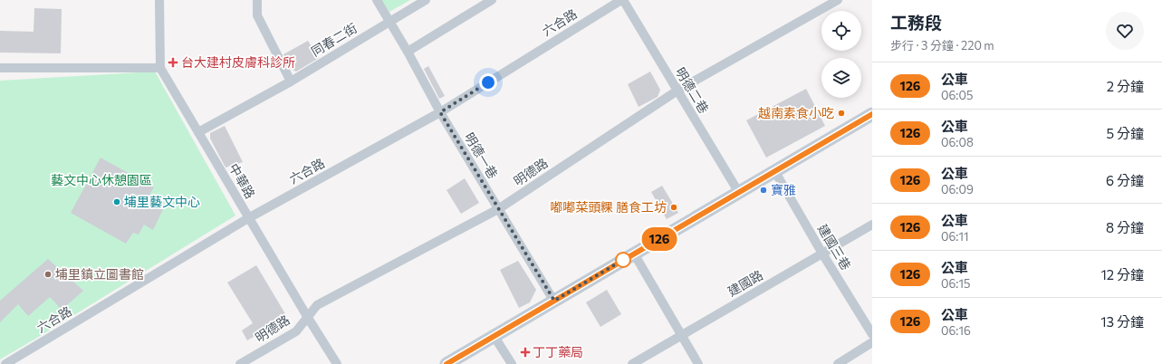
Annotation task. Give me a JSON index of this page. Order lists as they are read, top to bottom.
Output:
{
  "streets": {
    "street": [
      "六合路",
      "同春二街",
      "明德二巷",
      "明德一巷",
      "明德路",
      "中華路",
      "建國三巷",
      "建國路"
    ]
  },
  "crossings": [
    ["六合路", "明德二巷"],
    ["六合路", "明德一巷"],
    ["六合路", "中華路"],
    ["同春二街", "明德一巷"],
    ["同春二街", "中華路"],
    ["明德二巷", "明德路"],
    ["明德一巷", "明德路"],
    ["明德路", "中華路"],
    ["建國三巷", "建國路"]
  ],
  "parks": ["藝文中心休憩園區"],
  "places": {
    "health": ["台大建村皮膚科診所", "丁丁藥局"],
    "other": [
      "越南素食小吃",
      "寶雅",
      "埔里藝文中心",
      "嘟嘟菜頭粿 膳食工坊",
      "埔里鎮立圖書館"
    ]
  },
  "lines": ["bus line 126"],
  "page": {
    "on_map": "126",
    "heading": ["工務段", "步行 · 3 分鐘 · 220 m"],
    "list": [
      {
        "mark": "126",
        "name": "公車",
        "note": "06:05",
        "value": "2 分鐘"
      },
      {
        "mark": "126",
        "name": "公車",
        "note": "06:08",
        "value": "5 分鐘"
      },
      {
        "mark": "126",
        "name": "公車",
        "note": "06:09",
        "value": "6 分鐘"
      },
      {
        "mark": "126",
        "name": "公車",
        "note": "06:11",
        "value": "8 分鐘"
      },
      {
        "mark": "126",
        "name": "公車",
        "note": "06:15",
        "value": "12 分鐘"
      },
      {
        "mark": "126",
        "name": "公車",
        "note": "06:16",
        "value": "13 分鐘"
      }
    ]
  }
}
